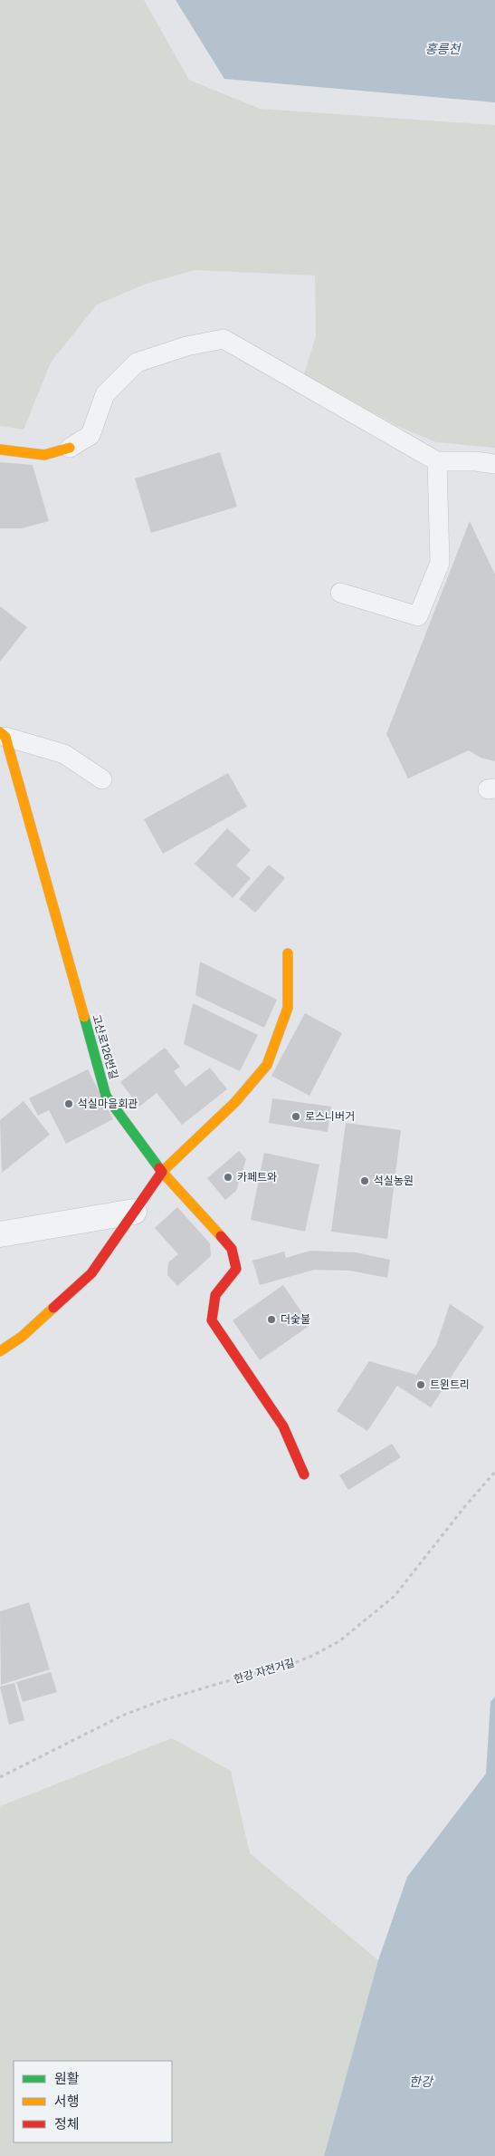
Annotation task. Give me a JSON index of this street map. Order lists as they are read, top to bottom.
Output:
{
  "streets": {
    "street": ["고산로126번길"],
    "path": ["한강 자전거길"]
  },
  "water": ["홍릉천", "한강"],
  "places": [
    "석실마을회관",
    "로스니버거",
    "카페트와",
    "석실농원",
    "더숯불",
    "트윈트리"
  ],
  "legend": ["원활", "서행", "정체"]
}
